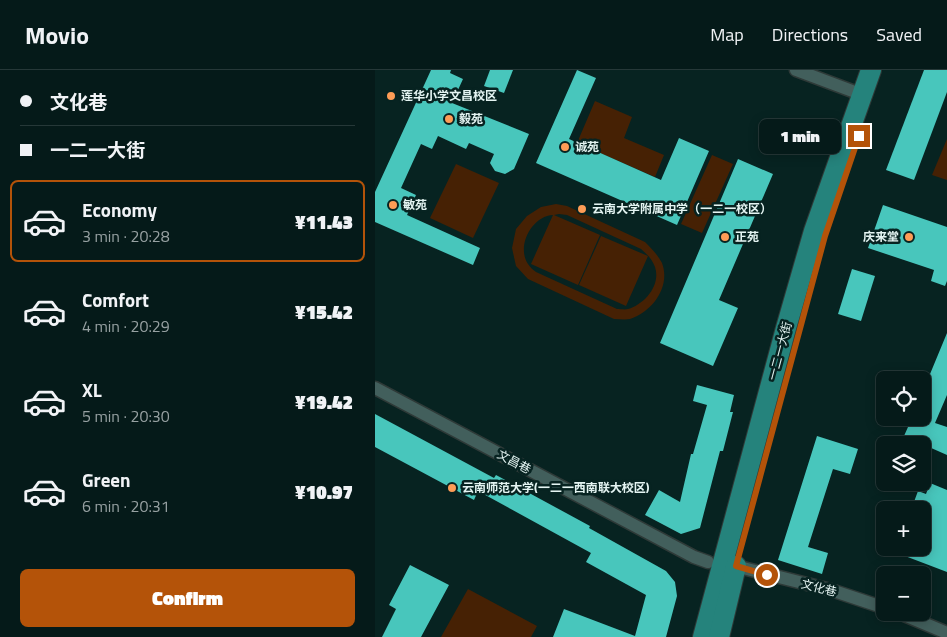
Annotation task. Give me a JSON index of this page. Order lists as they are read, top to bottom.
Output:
{
  "streets": {
    "main road": ["一二一大街"],
    "street": ["文昌巷", "文化巷"]
  },
  "crossings": [
    ["一二一大街", "文昌巷"],
    ["一二一大街", "文化巷"],
    ["文昌巷", "文化巷"]
  ],
  "places": [
    "莲华小学文昌校区",
    "毅苑",
    "诚苑",
    "敏苑",
    "云南大学附属中学（一二一校区）",
    "正苑",
    "庆来堂",
    "云南师范大学(一二一西南联大校区)"
  ],
  "page": {
    "header": "Movio",
    "nav": ["Map", "Directions", "Saved"],
    "banner": ["文化巷", "一二一大街"],
    "bubble": "1 min",
    "list": [
      {
        "name": "Economy",
        "note": "3 min · 20:28",
        "value": "¥11.43"
      },
      {
        "name": "Comfort",
        "note": "4 min · 20:29",
        "value": "¥15.42"
      },
      {
        "name": "XL",
        "note": "5 min · 20:30",
        "value": "¥19.42"
      },
      {
        "name": "Green",
        "note": "6 min · 20:31",
        "value": "¥10.97"
      }
    ],
    "map_buttons": ["+", "−"],
    "buttons": "Confirm"
  }
}
